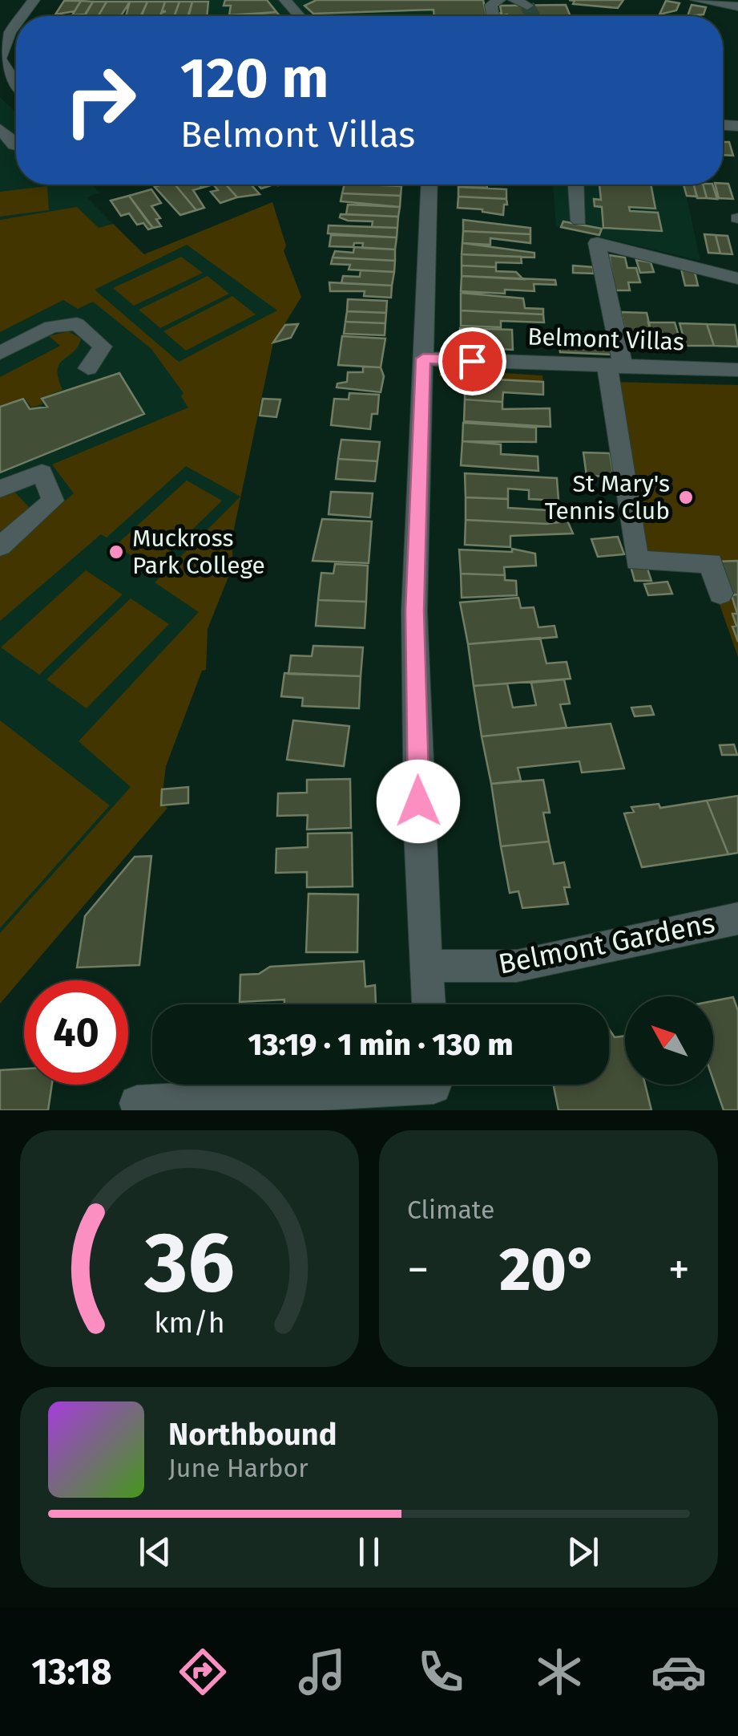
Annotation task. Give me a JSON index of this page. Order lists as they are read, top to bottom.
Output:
{
  "streets": {
    "street": ["Belmont Villas", "Belmont Gardens"]
  },
  "places": ["St Mary's Tennis Club", "Muckross Park College"],
  "north": "top left",
  "page": {
    "turn": ["120 m", "Belmont Villas"],
    "limit": "40",
    "trip": "13:19 · 1 min · 130 m",
    "tile": "Climate",
    "heat": ["−", "20°", "+"],
    "song": ["Northbound", "June Harbor"],
    "tabs": "13:18",
    "gauge": ["36", "km/h"]
  }
}
